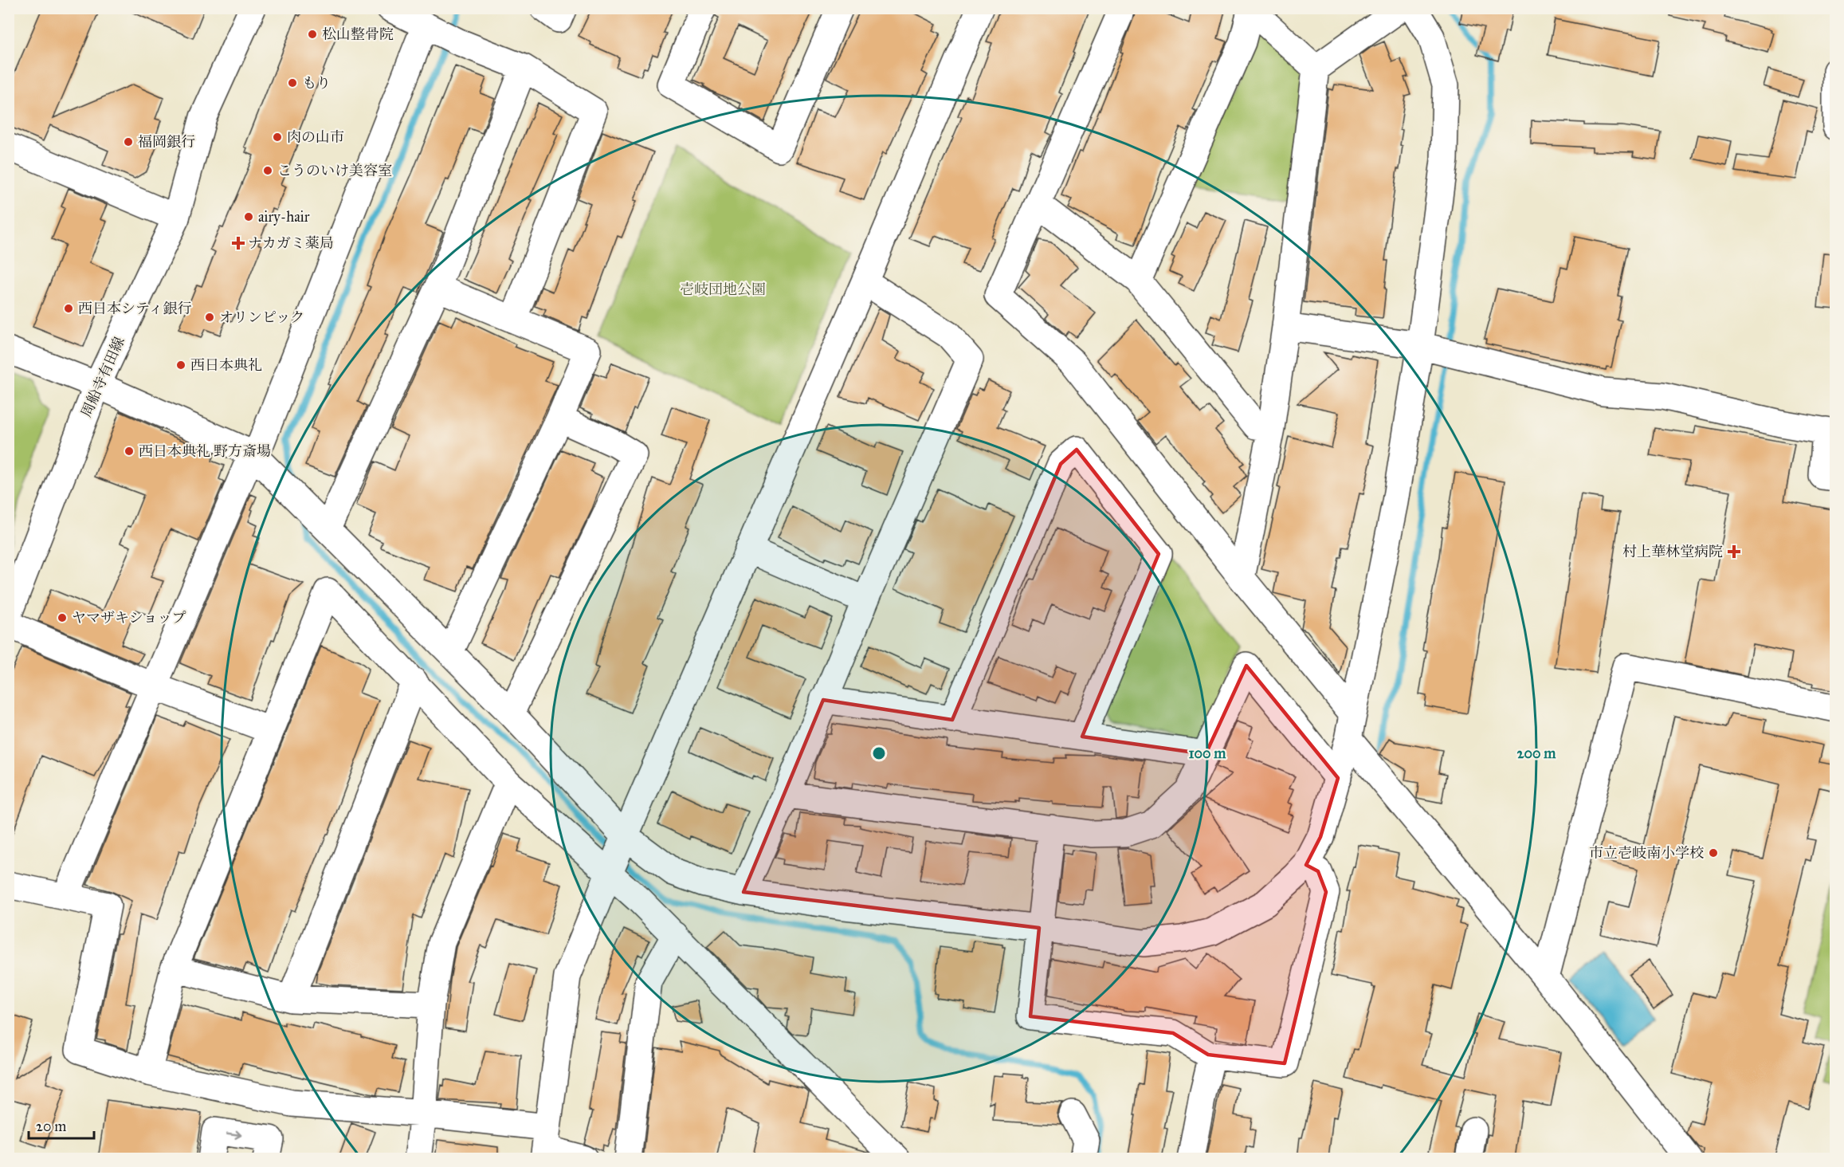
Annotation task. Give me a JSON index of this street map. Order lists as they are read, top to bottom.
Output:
{
  "streets": {
    "street": ["周船寺有田線"]
  },
  "parks": ["壱岐団地公園"],
  "places": {
    "other": [
      "松山整骨院",
      "もり",
      "肉の山市",
      "福岡銀行",
      "こうのいけ美容室",
      "airy-hair",
      "西日本シティ銀行",
      "オリンピック",
      "西日本典礼",
      "西日本典礼 野方斎場",
      "ヤマザキショップ",
      "市立壱岐南小学校"
    ],
    "health": ["ナカガミ薬局", "村上華林堂病院"]
  },
  "scale_bar": "20 m",
  "rings": ["100 m", "200 m"]
}
